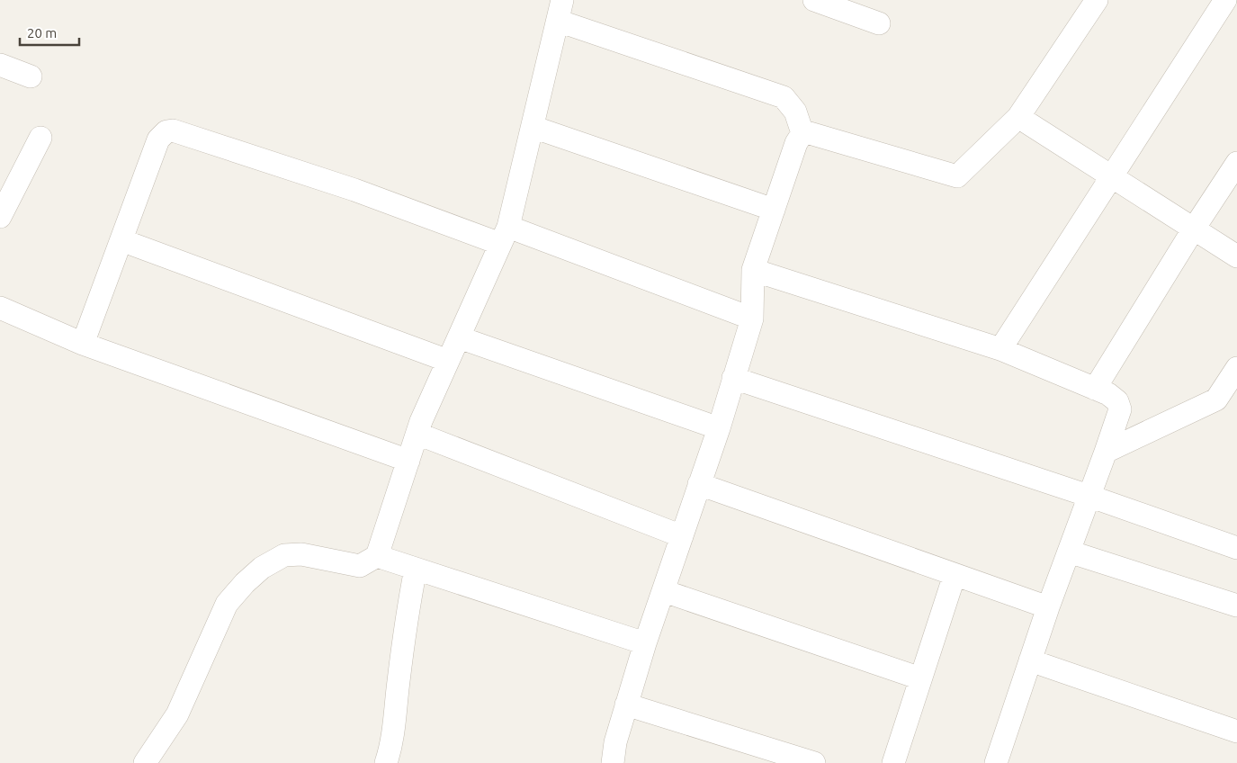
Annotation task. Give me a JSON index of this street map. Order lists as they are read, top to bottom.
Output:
{
  "scale_bar": "20 m"
}
